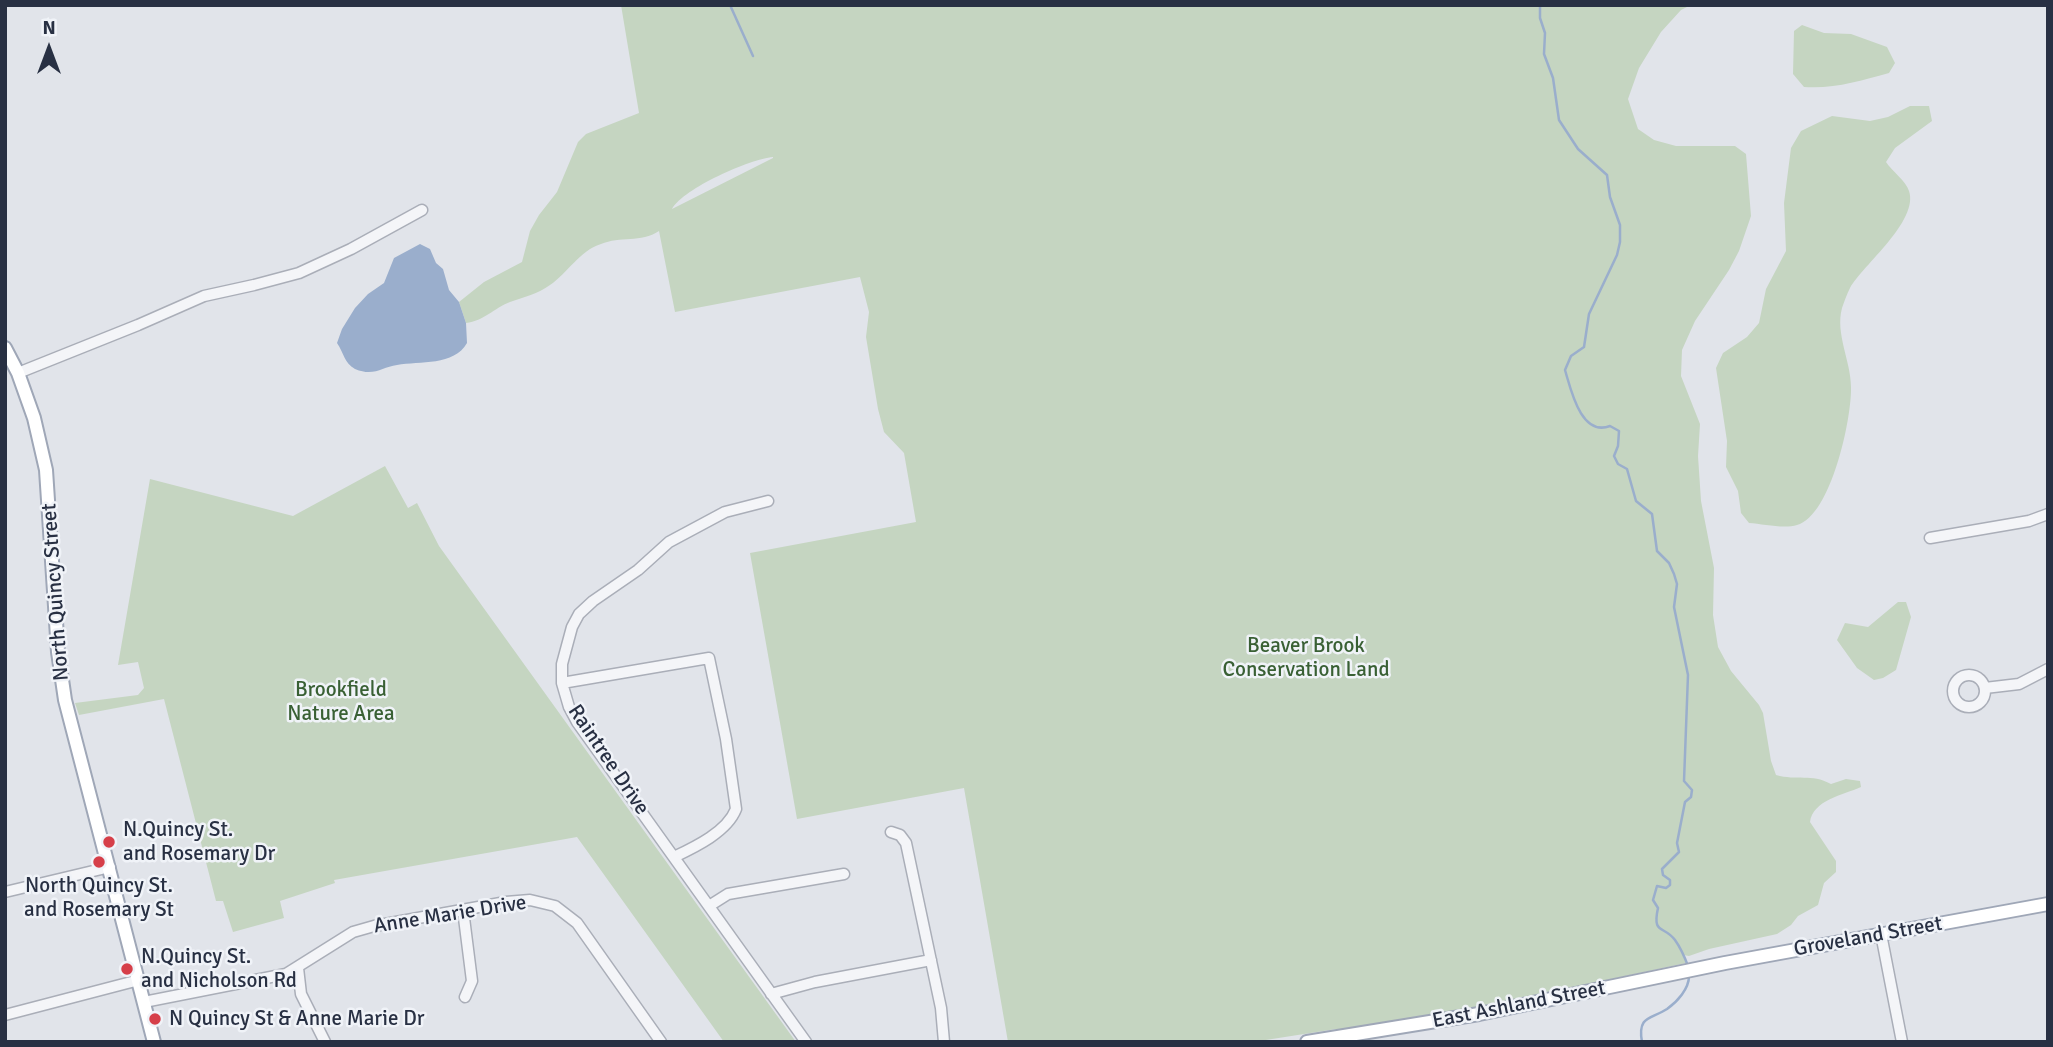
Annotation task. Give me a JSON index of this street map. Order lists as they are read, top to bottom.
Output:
{
  "streets": {
    "main road": ["North Quincy Street", "Groveland Street", "East Ashland Street"],
    "street": ["Raintree Drive", "Anne Marie Drive"]
  },
  "crossings": [
    ["North Quincy Street", "Anne Marie Drive"],
    ["Groveland Street", "East Ashland Street"]
  ],
  "parks": ["Beaver Brook Conservation Land", "Brookfield Nature Area"],
  "places": [
    "N.Quincy St. and Rosemary Dr",
    "North Quincy St. and Rosemary St",
    "N.Quincy St. and Nicholson Rd",
    "N Quincy St & Anne Marie Dr"
  ],
  "north": "top"
}
